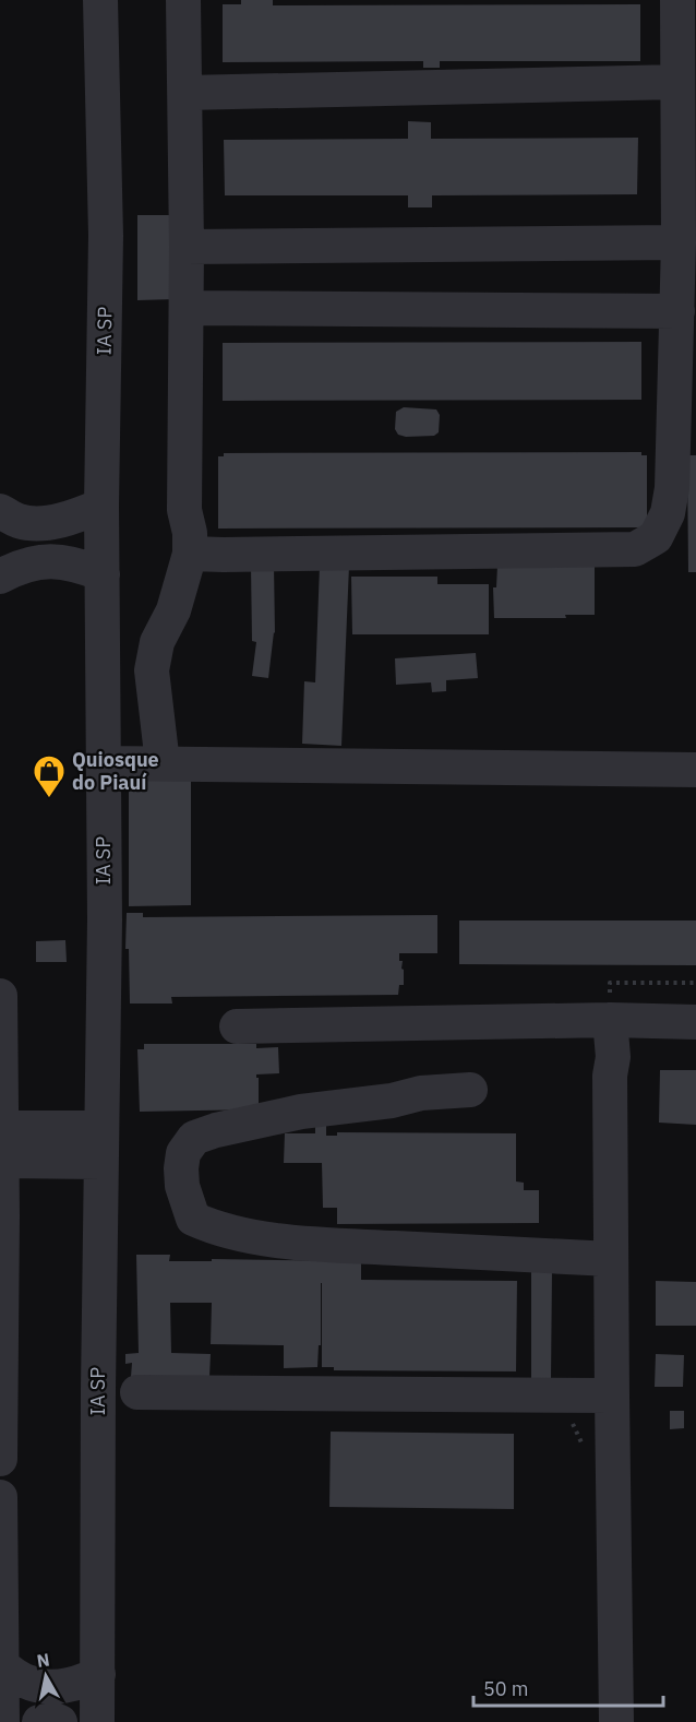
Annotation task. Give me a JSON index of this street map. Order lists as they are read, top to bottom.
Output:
{
  "streets": {
    "street": ["IA SP"]
  },
  "places": {
    "shop": ["Quiosque do Piauí"]
  },
  "scale_bar": "50 m",
  "north": "top"
}
